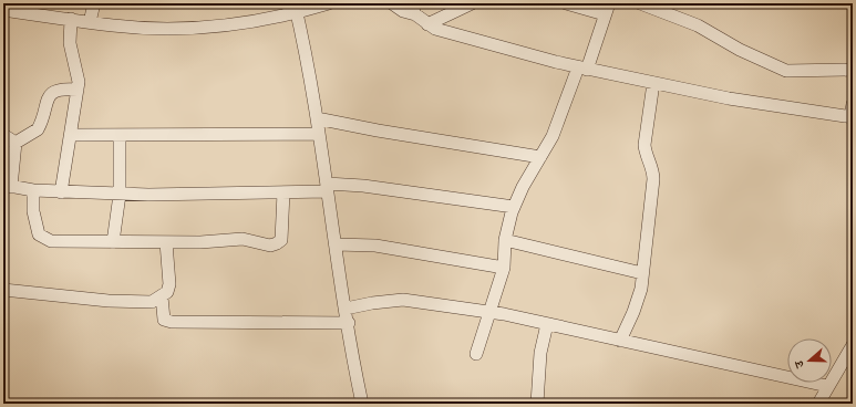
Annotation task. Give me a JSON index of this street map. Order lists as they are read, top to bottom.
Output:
{
  "north": "left"
}
